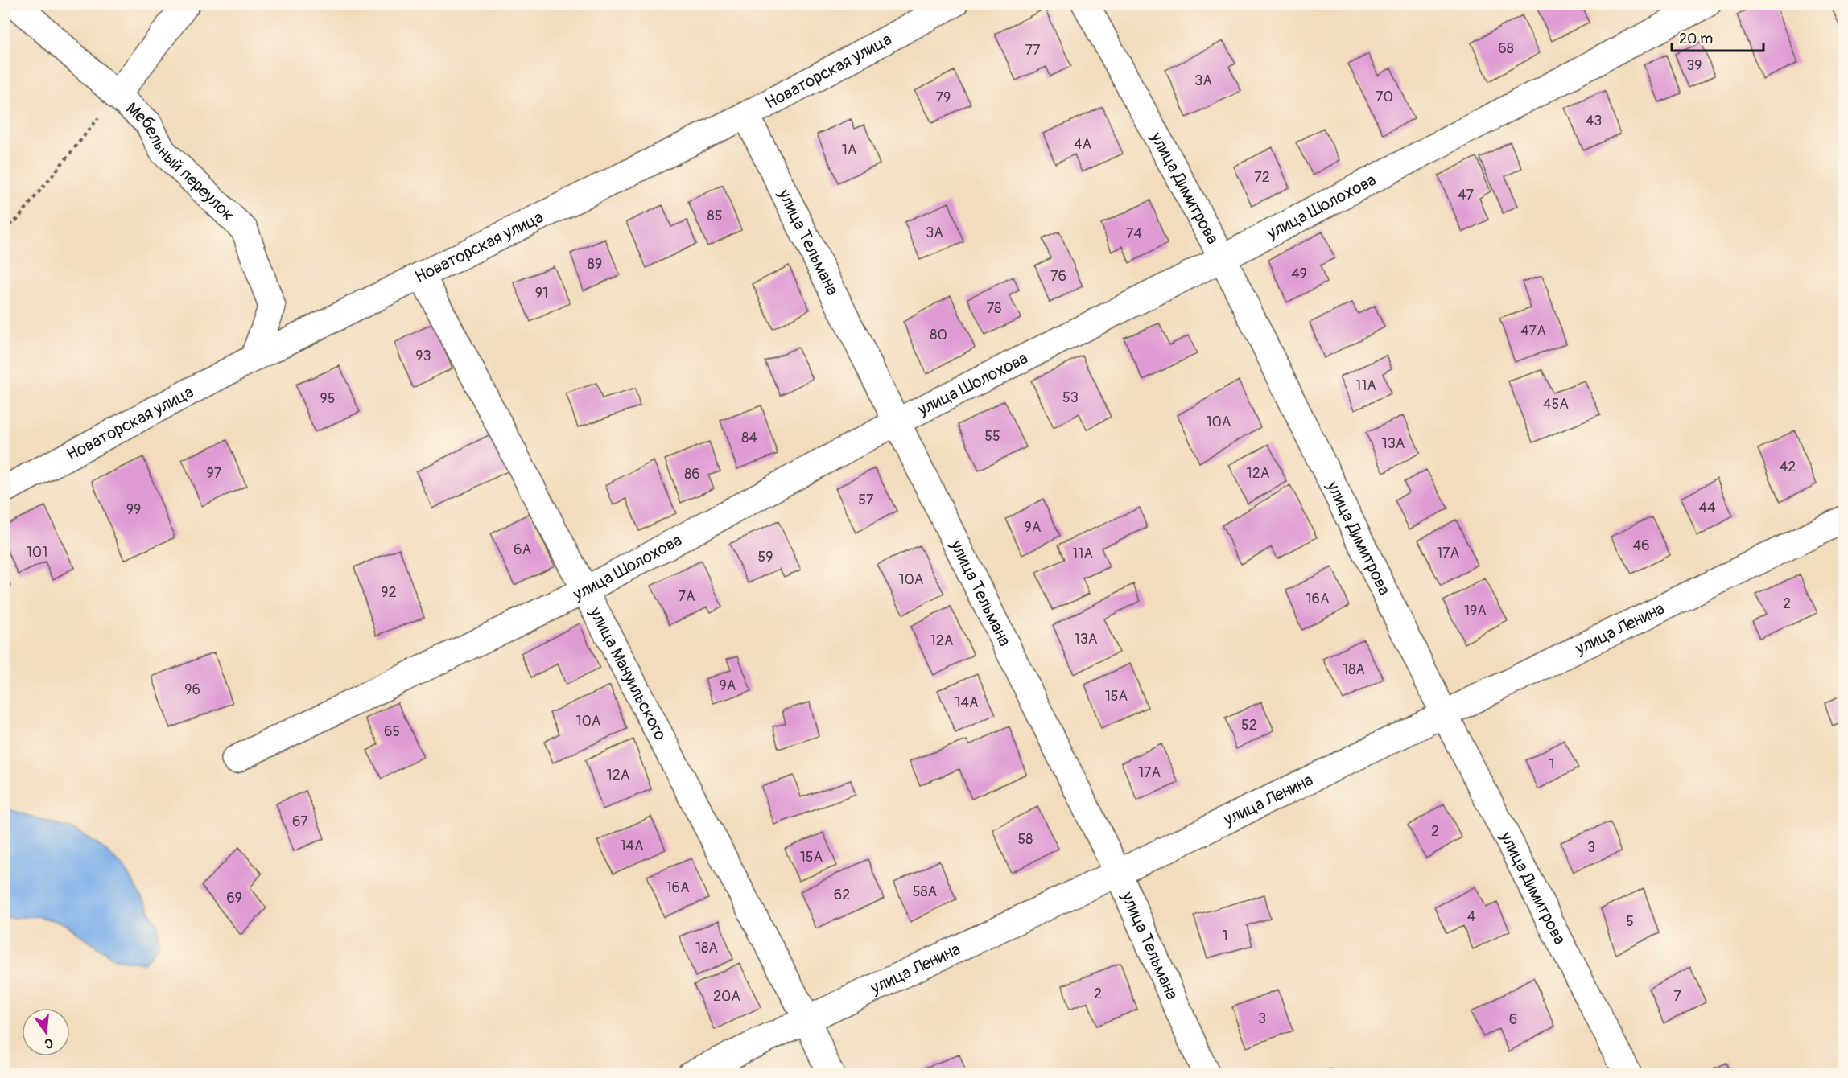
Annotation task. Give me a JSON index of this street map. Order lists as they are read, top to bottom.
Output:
{
  "streets": {
    "street": [
      "Новаторская улица",
      "Мебельный переулок",
      "улица Димитрова",
      "улица Шолохова",
      "улица Тельмана",
      "улица Ленина",
      "улица Мануильского"
    ]
  },
  "crossings": [
    ["Новаторская улица", "Мебельный переулок"],
    ["Новаторская улица", "улица Тельмана"],
    ["Новаторская улица", "улица Мануильского"],
    ["улица Димитрова", "улица Шолохова"],
    ["улица Димитрова", "улица Ленина"],
    ["улица Шолохова", "улица Тельмана"],
    ["улица Шолохова", "улица Мануильского"],
    ["улица Тельмана", "улица Ленина"],
    ["улица Ленина", "улица Мануильского"]
  ],
  "house_numbers": [
    "68",
    "77",
    "39",
    "3А",
    "70",
    "79",
    "43",
    "4А",
    "1А",
    "72",
    "47",
    "85",
    "3А",
    "74",
    "89",
    "49",
    "76",
    "91",
    "78",
    "47А",
    "80",
    "93",
    "11А",
    "53",
    "95",
    "45А",
    "10А",
    "55",
    "84",
    "13А",
    "42",
    "97",
    "12А",
    "86",
    "57",
    "44",
    "99",
    "9А",
    "46",
    "6А",
    "101",
    "17А",
    "11А",
    "59",
    "10А",
    "92",
    "7А",
    "16А",
    "2",
    "19А",
    "13А",
    "12А",
    "18А",
    "9А",
    "96",
    "15А",
    "14А",
    "10А",
    "52",
    "65",
    "1",
    "17А",
    "12А",
    "67",
    "2",
    "58",
    "14А",
    "3",
    "15А",
    "16А",
    "58А",
    "62",
    "69",
    "4",
    "5",
    "1",
    "18А",
    "2",
    "20А",
    "7",
    "3",
    "6"
  ],
  "scale_bar": "20 m",
  "north": "bottom"
}
